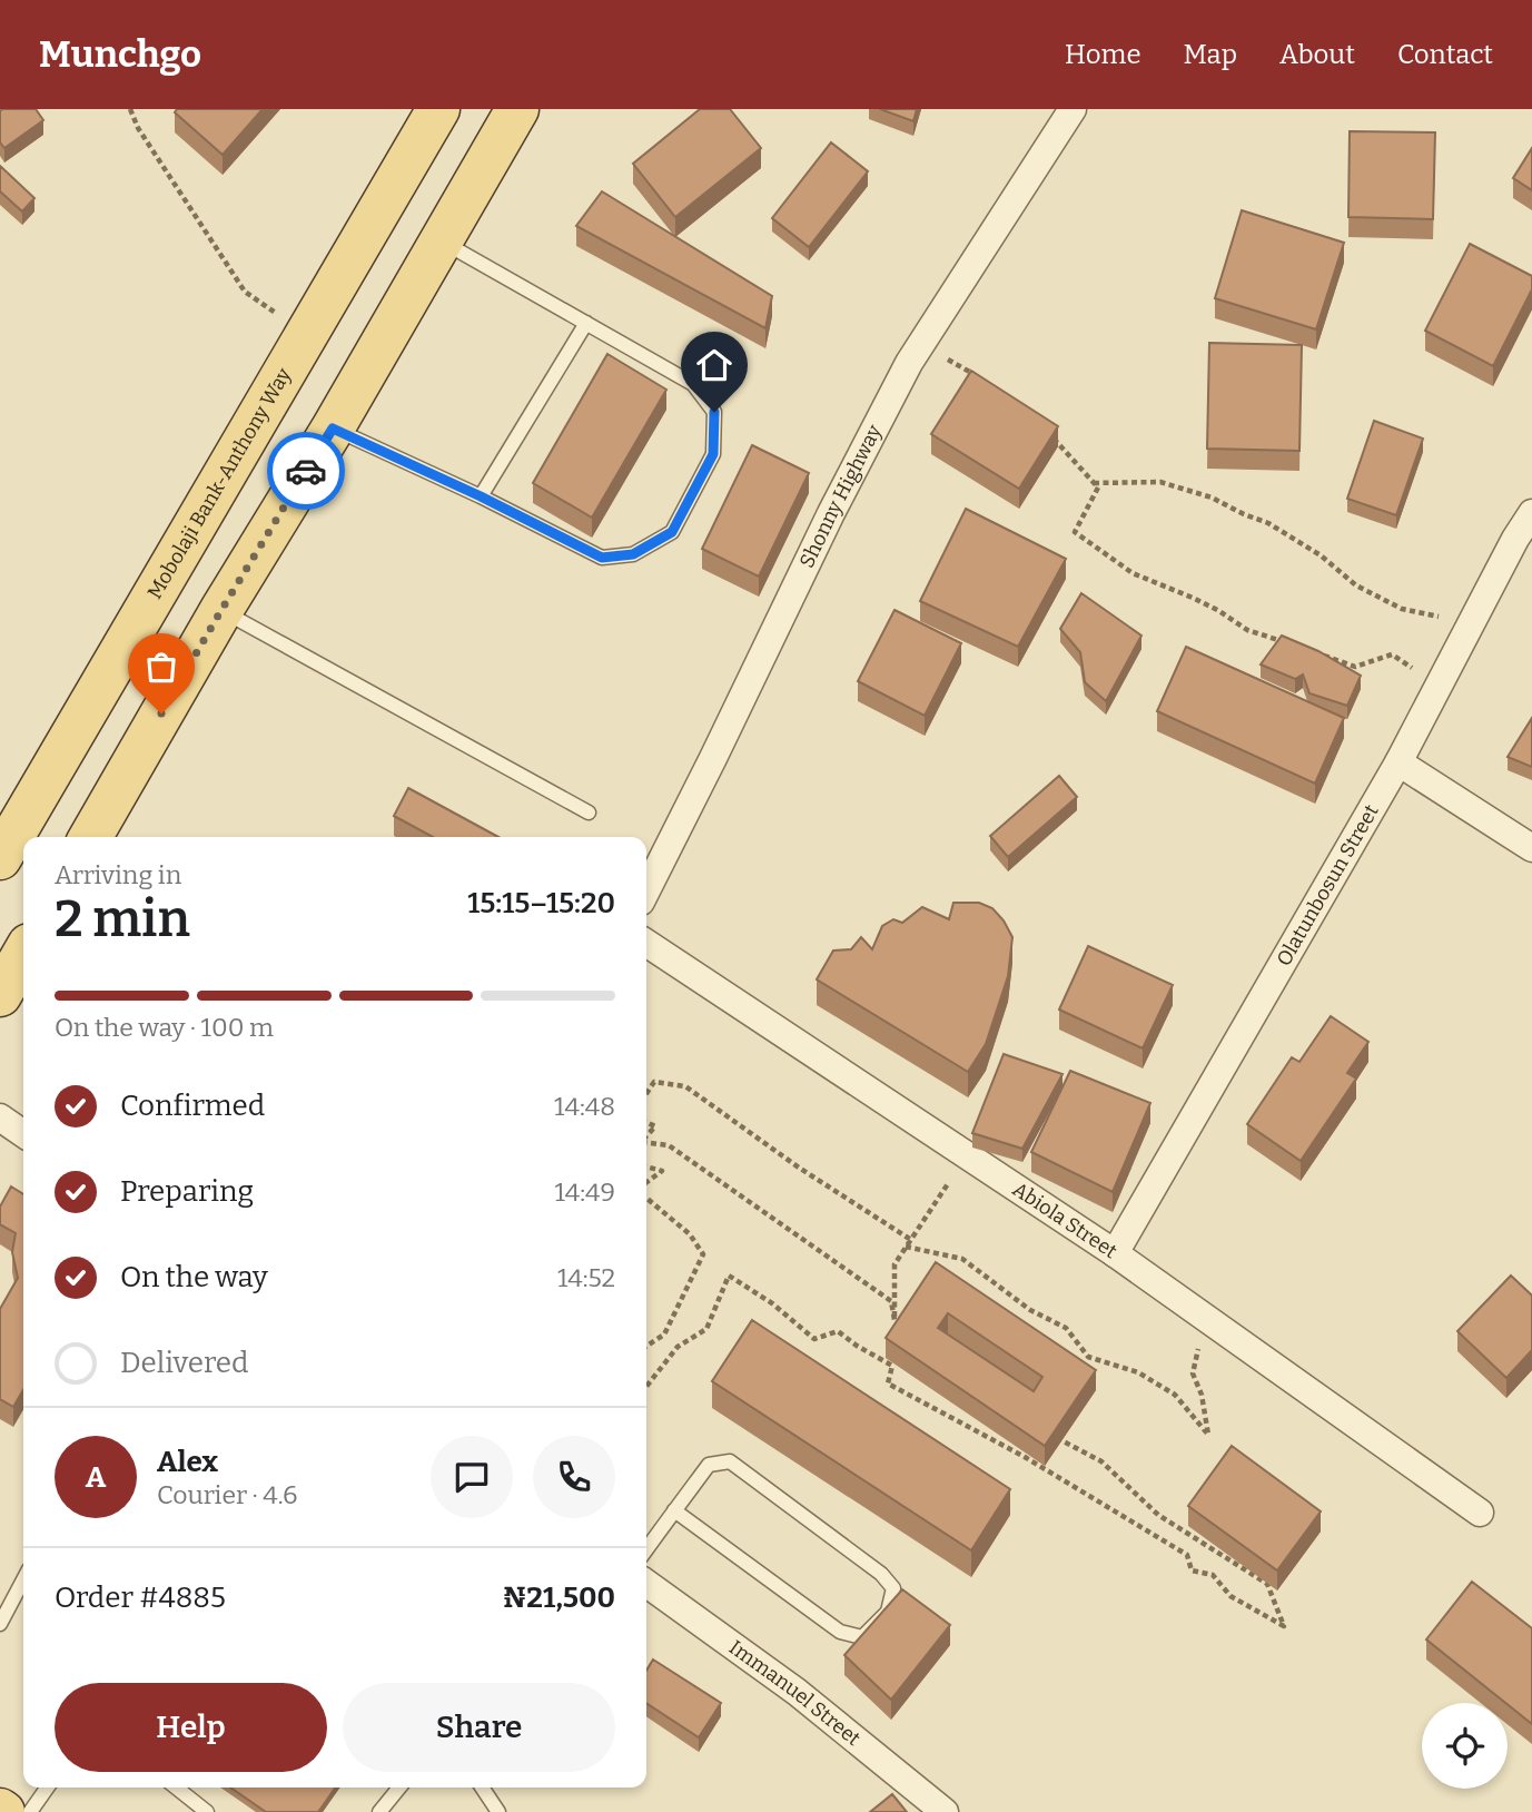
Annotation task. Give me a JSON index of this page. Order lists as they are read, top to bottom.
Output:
{
  "streets": {
    "main road": ["Mobolaji Bank-Anthony Way"],
    "street": [
      "Shonny Highway",
      "Olatunbosun Street",
      "Abiola Street",
      "Immanuel Street"
    ]
  },
  "crossings": [
    ["Olatunbosun Street", "Abiola Street"]
  ],
  "page": {
    "header": "Munchgo",
    "nav": [
      "Home",
      "Map",
      "About",
      "Contact"
    ],
    "heading": ["2 min", "Arriving in", "15:15–15:20"],
    "panel": [
      "Alex",
      "Courier · 4.6",
      "Order #4885",
      "₦21,500"
    ],
    "bar": "On the way · 100 m",
    "list": [
      ["Confirmed", "14:48"],
      ["Preparing", "14:49"],
      ["On the way", "14:52"],
      "Delivered"
    ],
    "round": "A",
    "buttons": ["Help", "Share"]
  }
}
